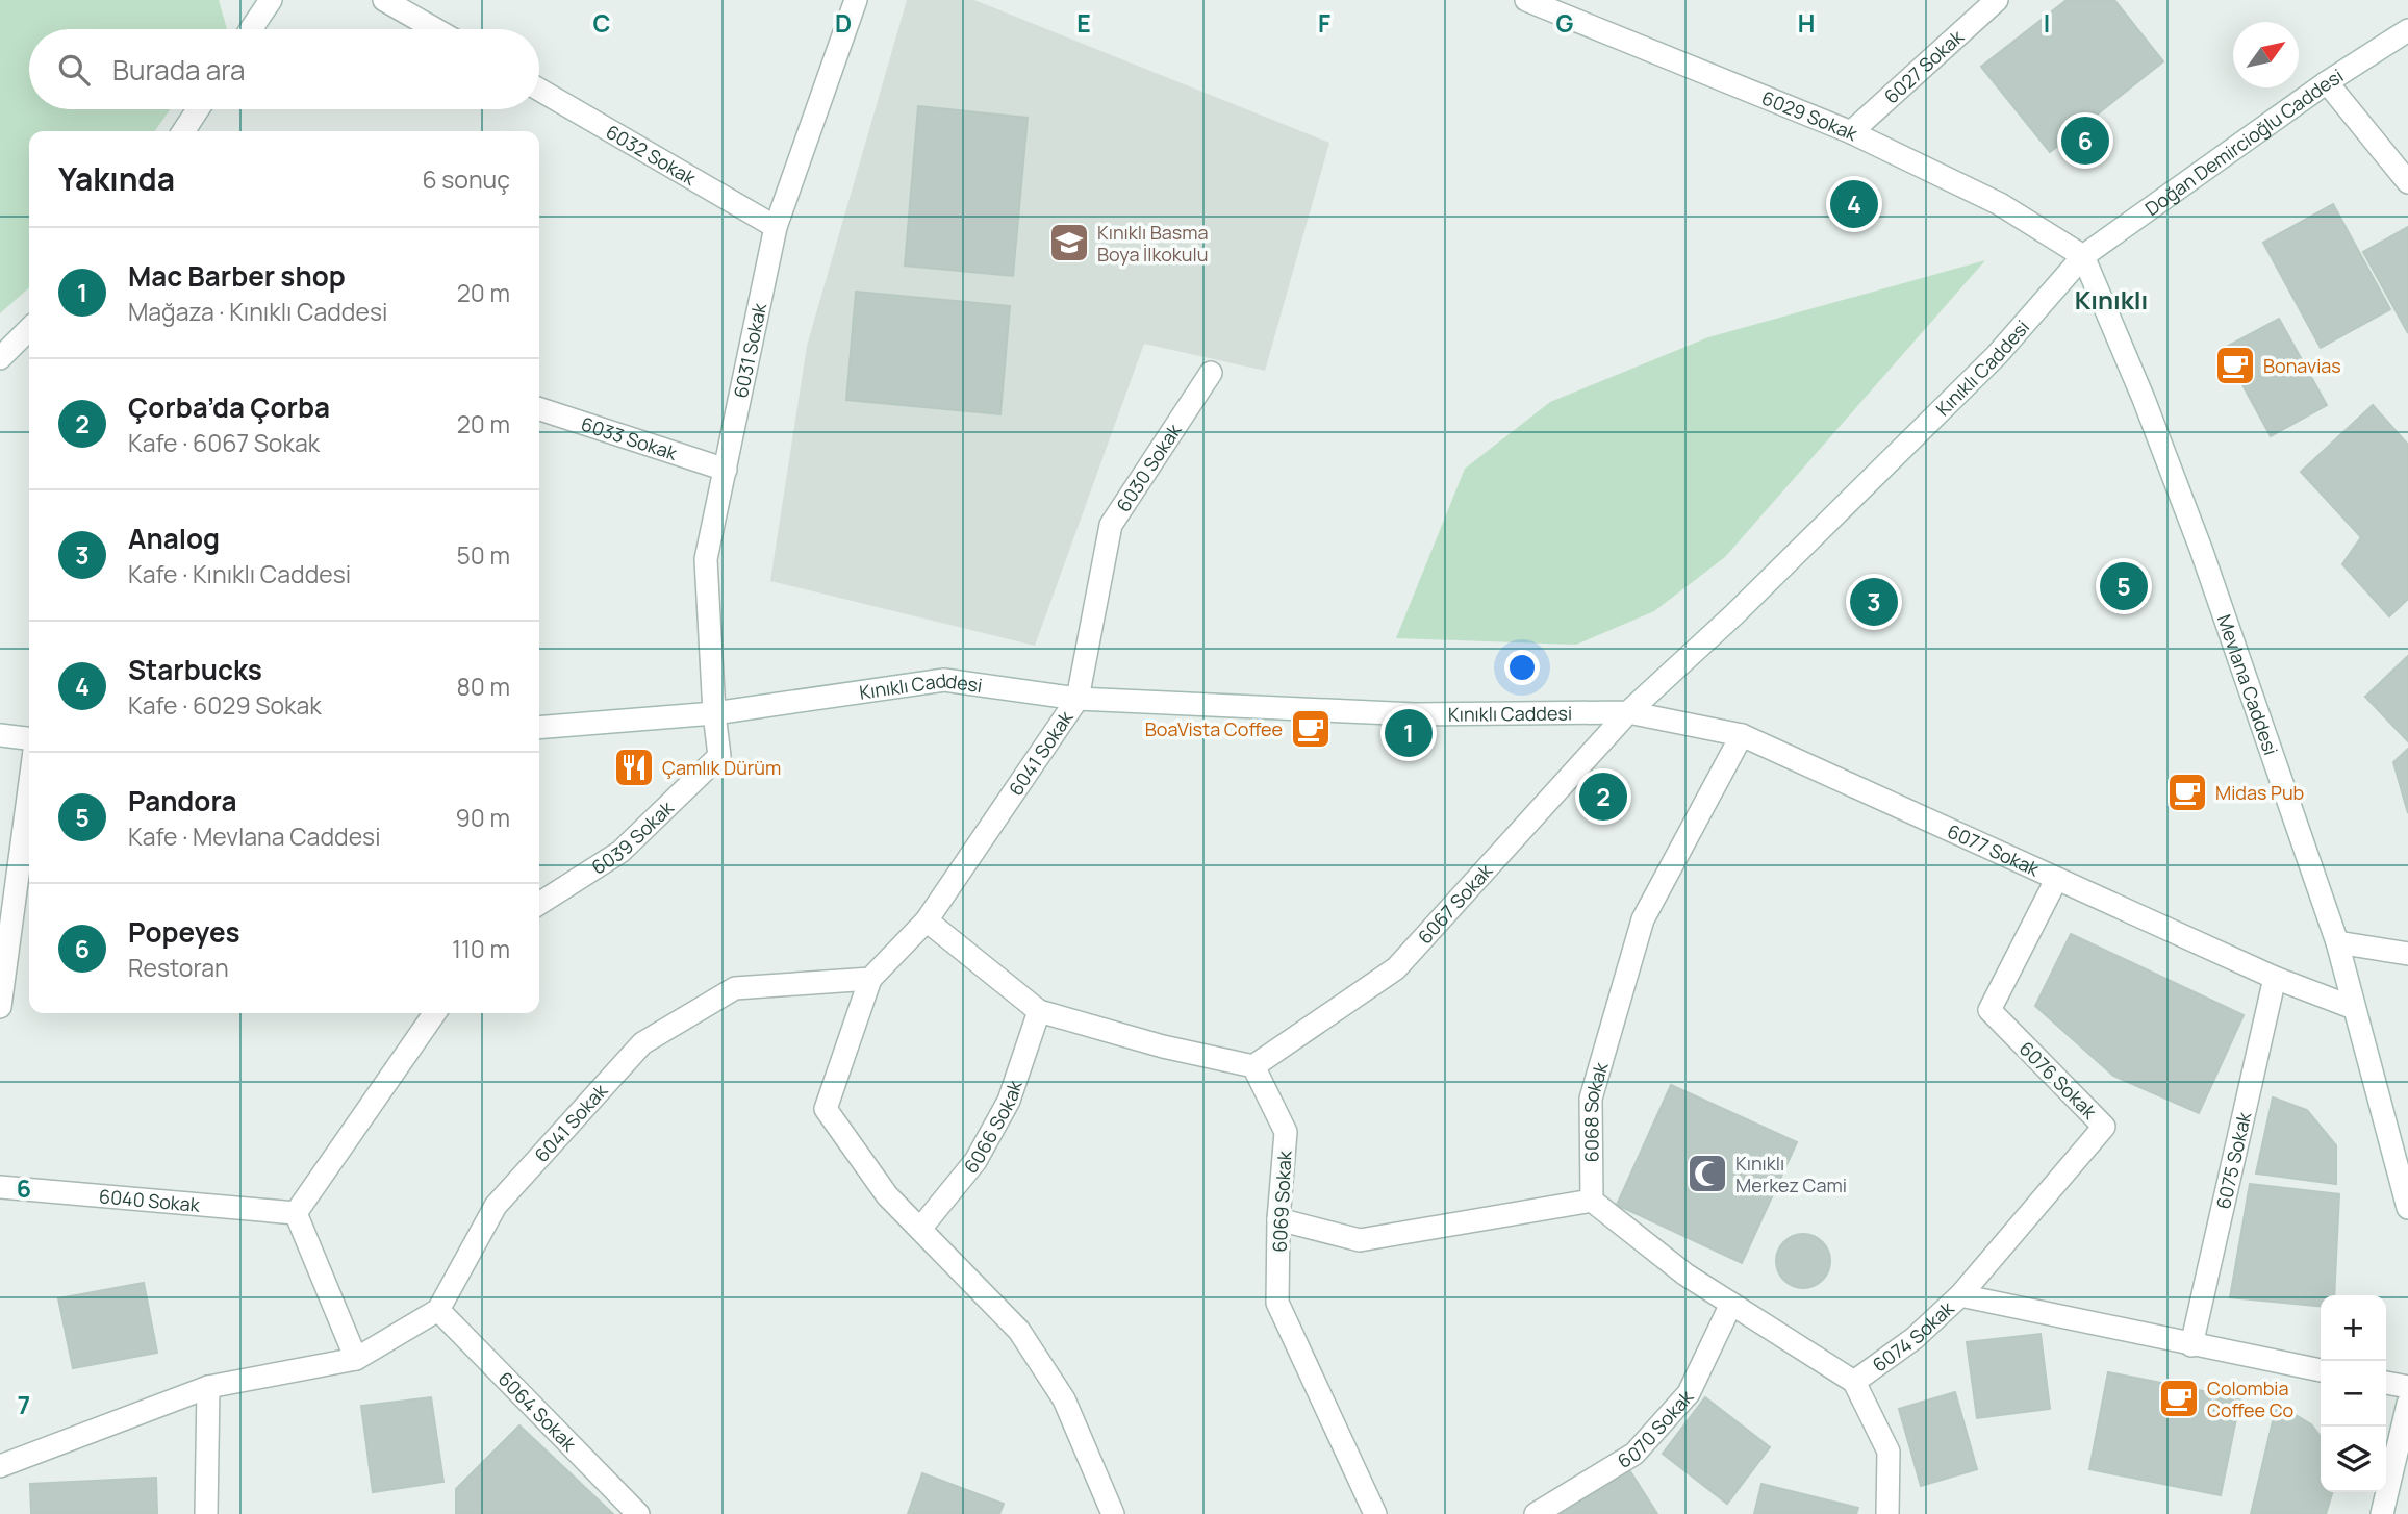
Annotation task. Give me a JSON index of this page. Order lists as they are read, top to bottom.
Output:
{
  "streets": {
    "street": [
      "6027 Sokak",
      "6029 Sokak",
      "Doğan Demircioğlu Caddesi",
      "6032 Sokak",
      "6031 Sokak",
      "Kınıklı Caddesi",
      "6033 Sokak",
      "6030 Sokak",
      "Mevlana Caddesi",
      "6041 Sokak",
      "6039 Sokak",
      "6077 Sokak",
      "6067 Sokak",
      "6076 Sokak",
      "6068 Sokak",
      "6066 Sokak",
      "6075 Sokak",
      "6040 Sokak",
      "6069 Sokak",
      "6074 Sokak",
      "6064 Sokak",
      "6070 Sokak"
    ]
  },
  "crossings": [
    ["6027 Sokak", "6029 Sokak"],
    ["6029 Sokak", "Doğan Demircioğlu Caddesi"],
    ["6029 Sokak", "Kınıklı Caddesi"],
    ["6029 Sokak", "Mevlana Caddesi"],
    ["Doğan Demircioğlu Caddesi", "Kınıklı Caddesi"],
    ["Doğan Demircioğlu Caddesi", "Mevlana Caddesi"],
    ["6032 Sokak", "6031 Sokak"],
    ["6031 Sokak", "Kınıklı Caddesi"],
    ["6031 Sokak", "6033 Sokak"],
    ["6031 Sokak", "6039 Sokak"],
    ["Kınıklı Caddesi", "6030 Sokak"],
    ["Kınıklı Caddesi", "Mevlana Caddesi"],
    ["Kınıklı Caddesi", "6041 Sokak"],
    ["Kınıklı Caddesi", "6039 Sokak"],
    ["Kınıklı Caddesi", "6077 Sokak"],
    ["Kınıklı Caddesi", "6067 Sokak"],
    ["6030 Sokak", "6041 Sokak"],
    ["Mevlana Caddesi", "6077 Sokak"],
    ["6041 Sokak", "6064 Sokak"],
    ["6077 Sokak", "6067 Sokak"],
    ["6077 Sokak", "6076 Sokak"],
    ["6077 Sokak", "6068 Sokak"],
    ["6077 Sokak", "6075 Sokak"],
    ["6067 Sokak", "6069 Sokak"],
    ["6076 Sokak", "6074 Sokak"],
    ["6068 Sokak", "6074 Sokak"],
    ["6075 Sokak", "6074 Sokak"],
    ["6074 Sokak", "6070 Sokak"]
  ],
  "districts": ["Kınıklı"],
  "places": {
    "school or university": ["Kınıklı Basma Boya İlkokulu"],
    "cafe": [
      "Bonavias",
      "BoaVista Coffee",
      "Midas Pub",
      "Colombia Coffee Co"
    ],
    "restaurant": ["Çamlık Dürüm"],
    "mosque": ["Kınıklı Merkez Cami"]
  },
  "north": "top right",
  "page": {
    "search": "Burada ara",
    "pins": [
      "6",
      "4",
      "5",
      "3",
      "1",
      "2"
    ],
    "heading": ["Yakında", "6 sonuç"],
    "list": [
      {
        "mark": "1",
        "name": "Mac Barber shop",
        "note": "Mağaza · Kınıklı Caddesi",
        "value": "20 m"
      },
      {
        "mark": "2",
        "name": "Çorba’da Çorba",
        "note": "Kafe · 6067 Sokak",
        "value": "20 m"
      },
      {
        "mark": "3",
        "name": "Analog",
        "note": "Kafe · Kınıklı Caddesi",
        "value": "50 m"
      },
      {
        "mark": "4",
        "name": "Starbucks",
        "note": "Kafe · 6029 Sokak",
        "value": "80 m"
      },
      {
        "mark": "5",
        "name": "Pandora",
        "note": "Kafe · Mevlana Caddesi",
        "value": "90 m"
      },
      {
        "mark": "6",
        "name": "Popeyes",
        "note": "Restoran",
        "value": "110 m"
      }
    ],
    "map_buttons": ["+", "−"]
  },
  "grid": {
    "columns": [
      "C",
      "D",
      "E",
      "F",
      "G",
      "H",
      "I"
    ],
    "rows": ["6", "7"]
  }
}
